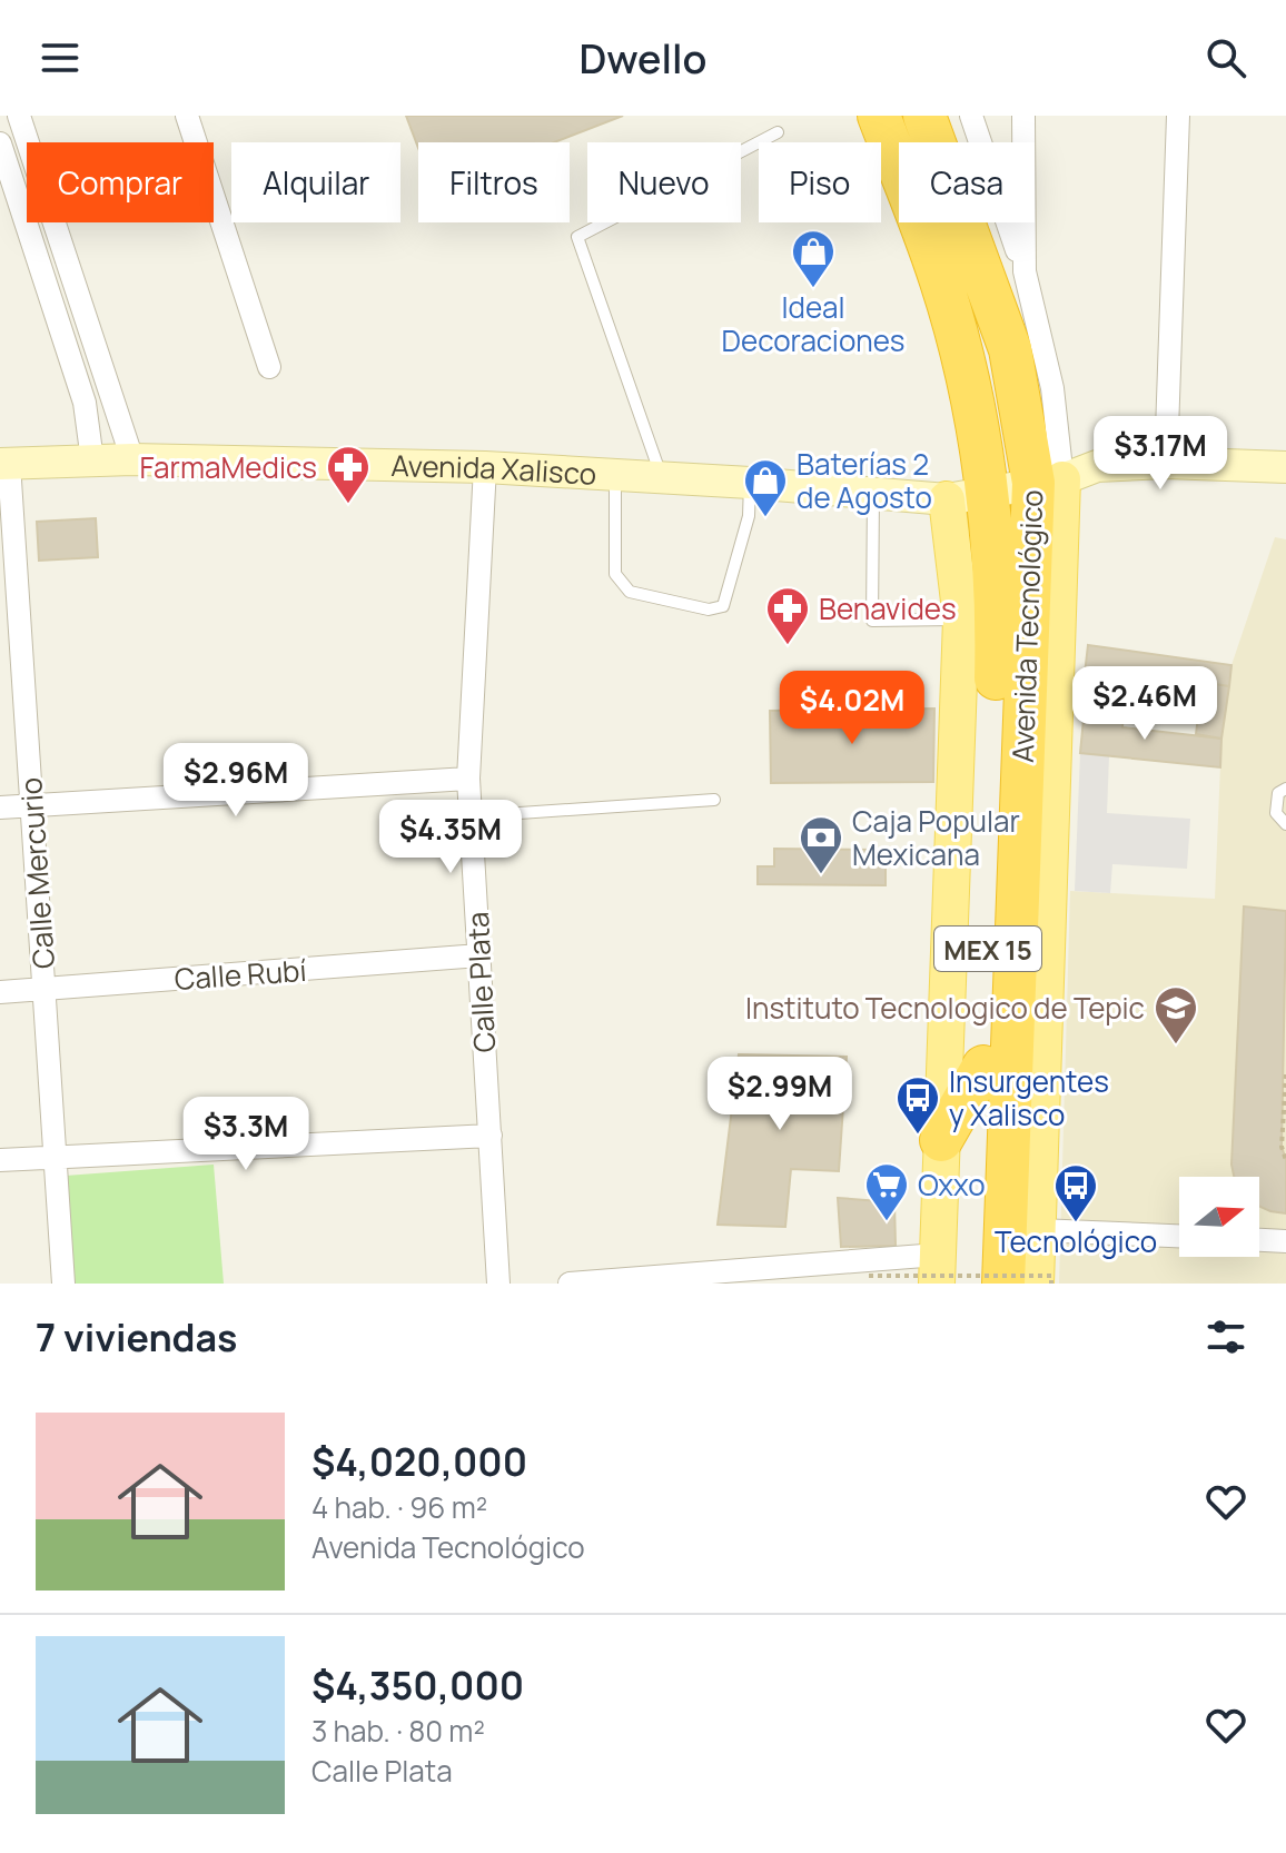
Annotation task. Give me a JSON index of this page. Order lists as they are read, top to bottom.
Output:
{
  "streets": {
    "highway": ["Avenida Tecnológico", "MEX 15"],
    "street": [
      "Avenida Xalisco",
      "Calle Mercurio",
      "Calle Rubí",
      "Calle Plata"
    ]
  },
  "crossings": [
    ["Avenida Xalisco", "Avenida Tecnológico"],
    ["Avenida Xalisco", "Calle Mercurio"],
    ["Avenida Xalisco", "Calle Plata"],
    ["Calle Mercurio", "Calle Rubí"],
    ["Calle Rubí", "Calle Plata"]
  ],
  "places": {
    "shop": ["Ideal Decoraciones", "Baterías 2 de Agosto"],
    "pharmacy": ["FarmaMedics", "Benavides"],
    "bank": ["Caja Popular Mexicana"],
    "school or university": ["Instituto Tecnologico de Tepic"],
    "bus stop": ["Insurgentes y Xalisco", "Tecnológico"],
    "supermarket": ["Oxxo"]
  },
  "north": "right",
  "page": {
    "header": "Dwello",
    "chip": [
      "Comprar",
      "Alquilar",
      "Filtros",
      "Nuevo",
      "Piso",
      "Casa"
    ],
    "price": [
      "$3.17M",
      "$2.46M",
      "$4.02M",
      "$2.96M",
      "$4.35M",
      "$2.99M",
      "$3.3M"
    ],
    "heading": "7 viviendas",
    "list": [
      {
        "name": "$4,020,000",
        "note": "4 hab. · 96 m² · Avenida Tecnológico"
      },
      {
        "name": "$4,350,000",
        "note": "3 hab. · 80 m² · Calle Plata"
      }
    ]
  }
}
